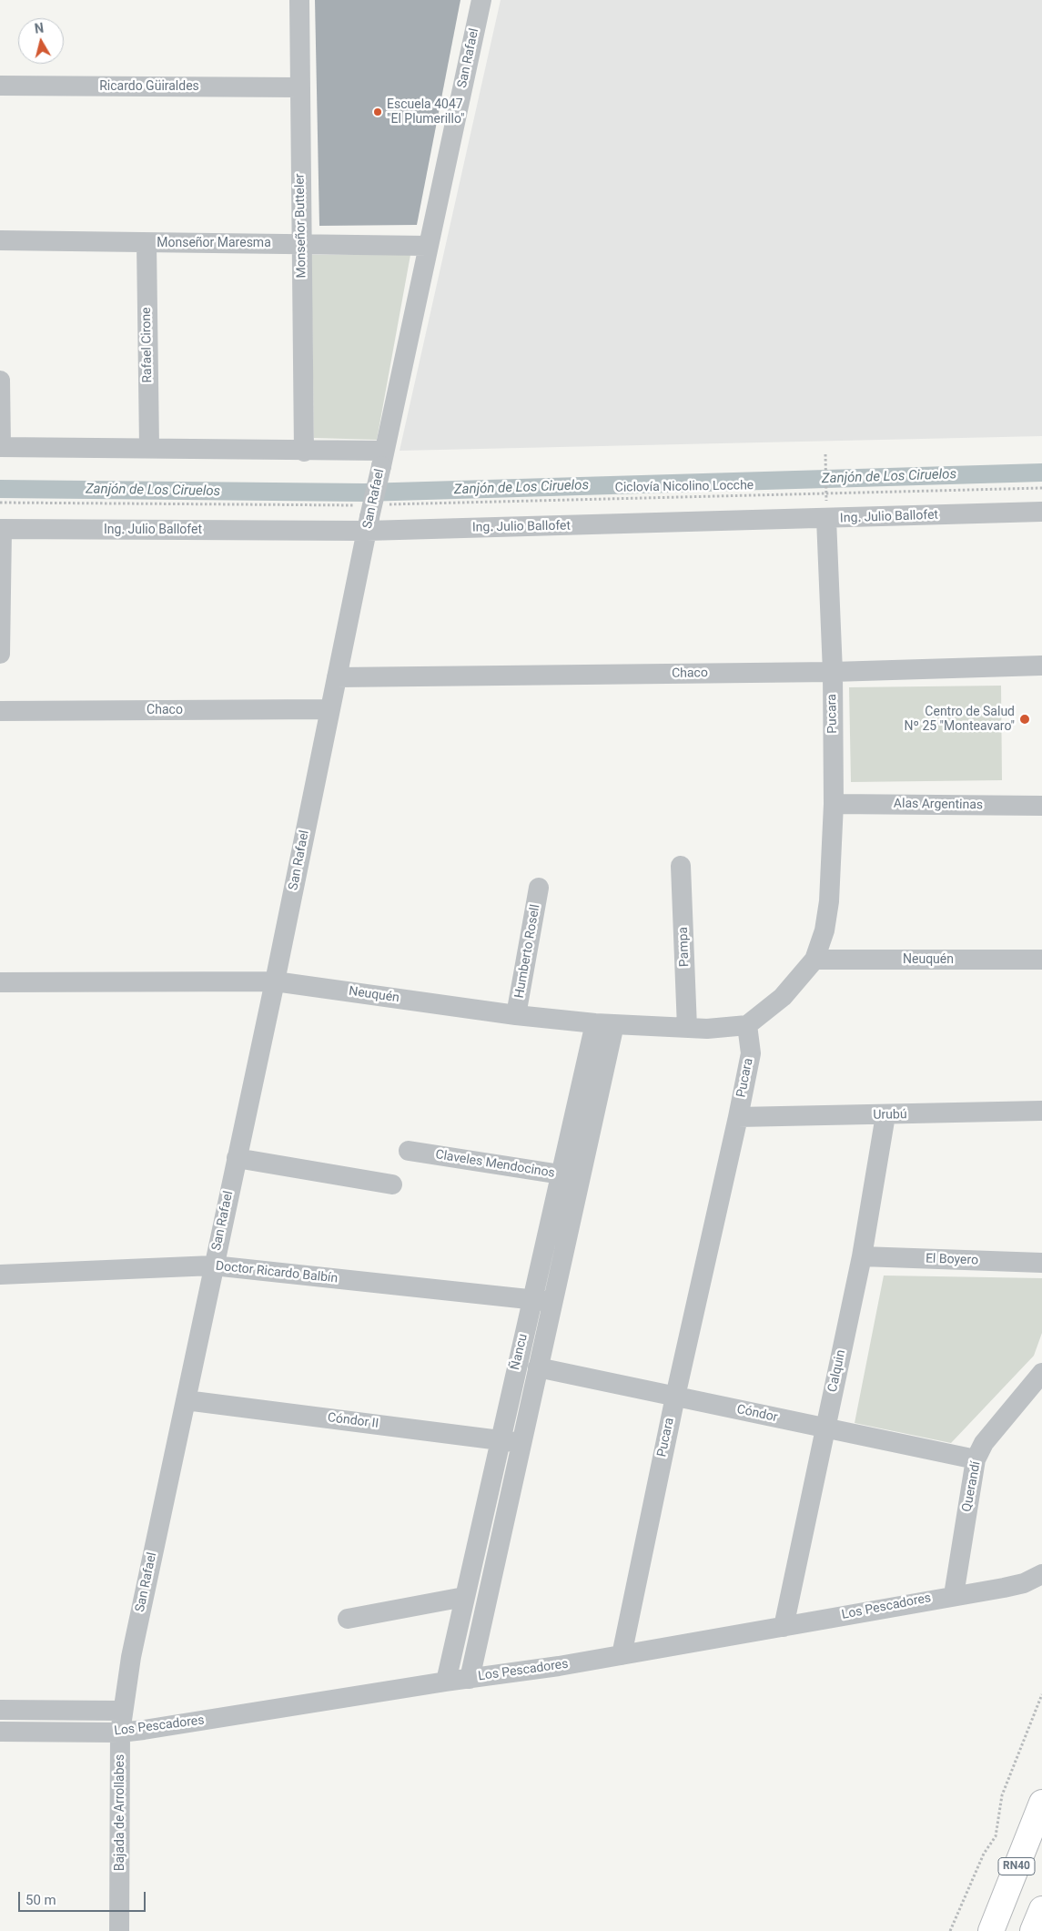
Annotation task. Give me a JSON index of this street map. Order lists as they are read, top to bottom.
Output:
{
  "streets": {
    "highway": ["RN40"],
    "street": [
      "San Rafael",
      "Ricardo Güiraldes",
      "Monseñor Butteler",
      "Monseñor Maresma",
      "Rafael Cirone",
      "Ing. Julio Ballofet",
      "Chaco",
      "Pucara",
      "Alas Argentinas",
      "Pampa",
      "Humberto Rosell",
      "Neuquén",
      "Urubú",
      "Claveles Mendocinos",
      "El Boyero",
      "Doctor Ricardo Balbín",
      "Ñancu",
      "Calquin",
      "Cóndor",
      "Cóndor II",
      "Querandí",
      "Los Pescadores",
      "Bajada de Arrollabes"
    ],
    "path": ["Ciclovía Nicolino Locche"]
  },
  "crossings": [
    ["San Rafael", "Monseñor Maresma"],
    ["San Rafael", "Ing. Julio Ballofet"],
    ["San Rafael", "Chaco"],
    ["San Rafael", "Neuquén"],
    ["San Rafael", "Doctor Ricardo Balbín"],
    ["San Rafael", "Cóndor II"],
    ["San Rafael", "Los Pescadores"],
    ["San Rafael", "Bajada de Arrollabes"],
    ["Ricardo Güiraldes", "Monseñor Butteler"],
    ["Monseñor Butteler", "Monseñor Maresma"],
    ["Monseñor Maresma", "Rafael Cirone"],
    ["Ing. Julio Ballofet", "Pucara"],
    ["Chaco", "Pucara"],
    ["Pucara", "Alas Argentinas"],
    ["Pucara", "Neuquén"],
    ["Pucara", "Urubú"],
    ["Pucara", "Cóndor"],
    ["Pucara", "Los Pescadores"],
    ["Pampa", "Neuquén"],
    ["Humberto Rosell", "Neuquén"],
    ["Neuquén", "Ñancu"],
    ["Urubú", "Calquin"],
    ["Claveles Mendocinos", "Ñancu"],
    ["El Boyero", "Calquin"],
    ["Doctor Ricardo Balbín", "Ñancu"],
    ["Ñancu", "Cóndor"],
    ["Ñancu", "Cóndor II"],
    ["Ñancu", "Los Pescadores"],
    ["Calquin", "Cóndor"],
    ["Calquin", "Los Pescadores"],
    ["Cóndor", "Querandí"],
    ["Querandí", "Los Pescadores"],
    ["Los Pescadores", "Bajada de Arrollabes"]
  ],
  "water": ["Zanjón de Los Ciruelos"],
  "places": ["Escuela 4047 \"El Plumerillo\"", "Centro de Salud Nº 25 \"Monteavaro\""],
  "scale_bar": "50 m",
  "north": "top"
}
